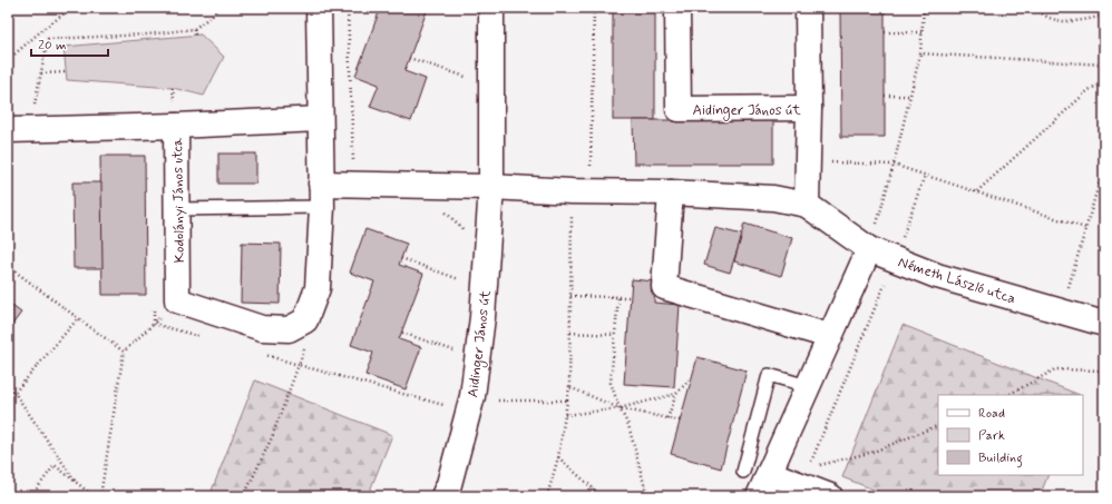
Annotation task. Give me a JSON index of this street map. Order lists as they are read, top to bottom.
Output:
{
  "streets": {
    "street": ["Aidinger János út", "Kodolányi János utca", "Németh László utca"]
  },
  "legend": ["Road", "Park", "Building"],
  "scale_bar": "20 m"
}
